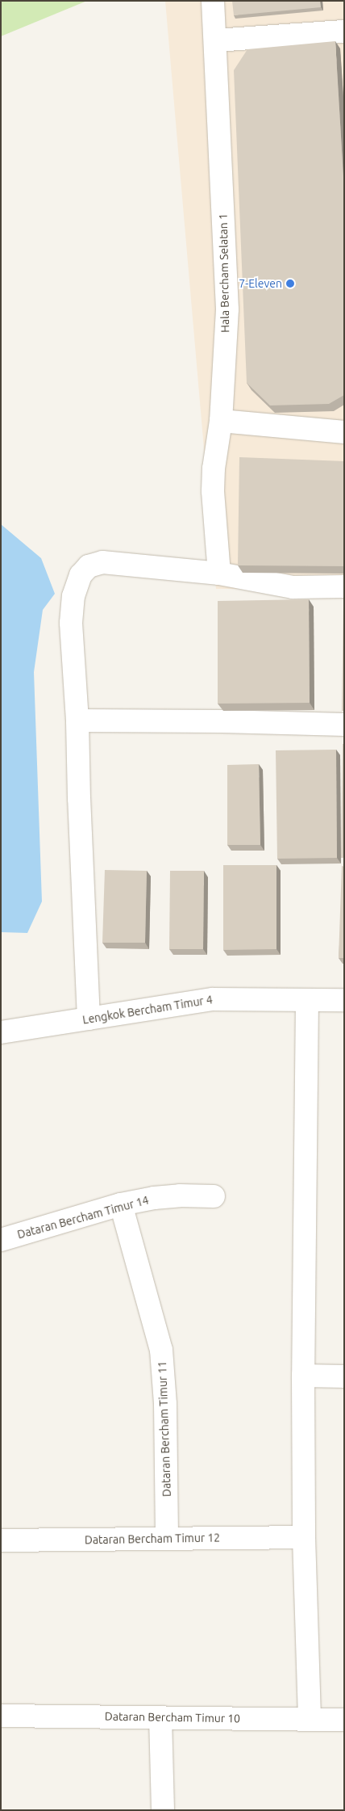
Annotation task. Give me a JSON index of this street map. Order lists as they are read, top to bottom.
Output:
{
  "streets": {
    "street": [
      "Hala Bercham Selatan 1",
      "Lengkok Bercham Timur 4",
      "Dataran Bercham Timur 14",
      "Dataran Bercham Timur 11",
      "Dataran Bercham Timur 12",
      "Dataran Bercham Timur 10"
    ]
  },
  "crossings": [
    ["Dataran Bercham Timur 14", "Dataran Bercham Timur 11"],
    ["Dataran Bercham Timur 11", "Dataran Bercham Timur 12"]
  ],
  "places": ["7-Eleven"]
}
